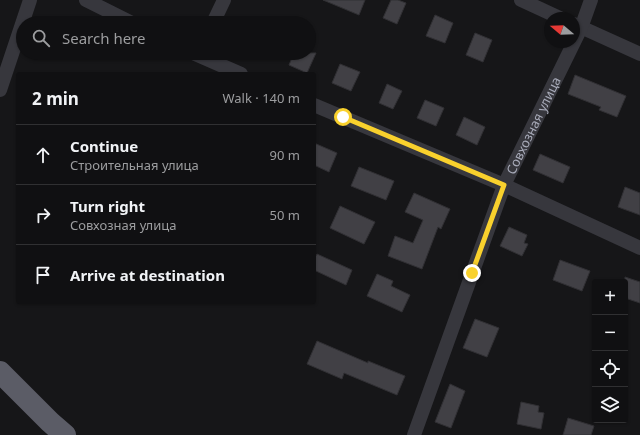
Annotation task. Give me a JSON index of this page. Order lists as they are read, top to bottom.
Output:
{
  "streets": {
    "street": ["Совхозная улица"]
  },
  "north": "left",
  "page": {
    "search": "Search here",
    "heading": ["2 min", "Walk · 140 m"],
    "list": [
      ["Continue", "Строительная улица", "90 m"],
      ["Turn right", "Совхозная улица", "50 m"],
      "Arrive at destination"
    ],
    "map_buttons": ["+", "−"]
  }
}
